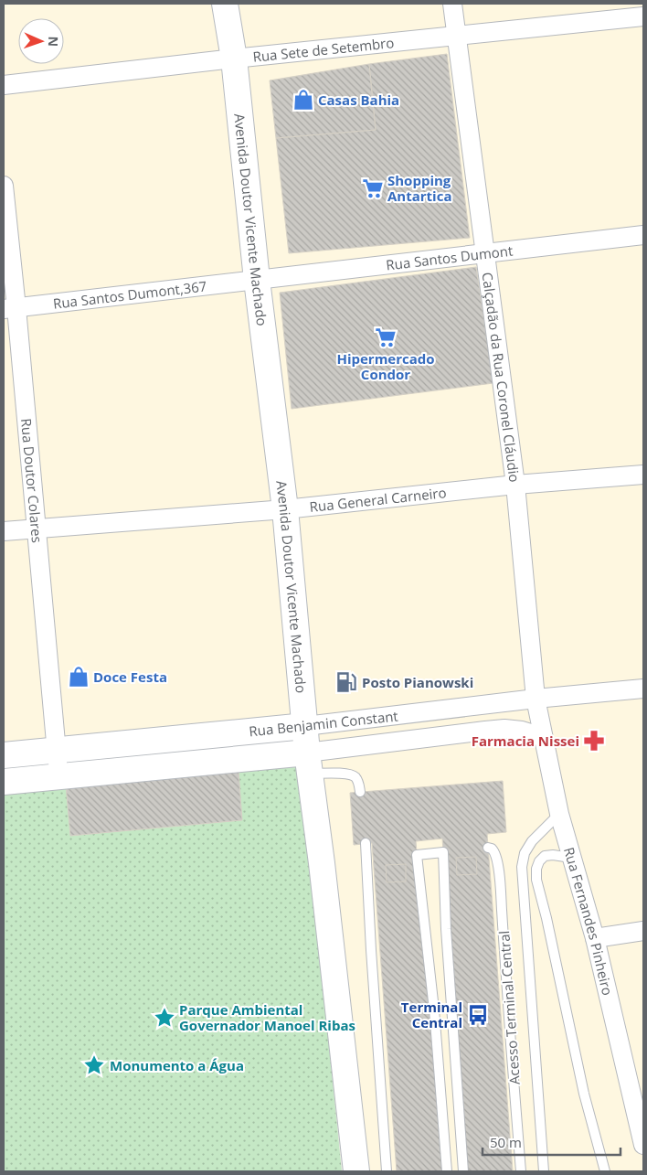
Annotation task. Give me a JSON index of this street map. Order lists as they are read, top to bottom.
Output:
{
  "streets": {
    "main road": ["Avenida Doutor Vicente Machado", "Rua Benjamin Constant"],
    "street": [
      "Rua Sete de Setembro",
      "Rua Santos Dumont",
      "Rua Santos Dumont,367",
      "Calçadão da Rua Coronel Cláudio",
      "Rua Doutor Colares",
      "Rua General Carneiro",
      "Rua Fernandes Pinheiro"
    ],
    "lane": ["Acesso Terminal Central"]
  },
  "crossings": [
    ["Rua Sete de Setembro", "Avenida Doutor Vicente Machado"],
    ["Rua Sete de Setembro", "Calçadão da Rua Coronel Cláudio"],
    ["Avenida Doutor Vicente Machado", "Rua Santos Dumont"],
    ["Avenida Doutor Vicente Machado", "Rua Santos Dumont,367"],
    ["Avenida Doutor Vicente Machado", "Rua General Carneiro"],
    ["Avenida Doutor Vicente Machado", "Rua Benjamin Constant"],
    ["Rua Santos Dumont", "Rua Santos Dumont,367"],
    ["Rua Santos Dumont", "Calçadão da Rua Coronel Cláudio"],
    ["Rua Santos Dumont,367", "Rua Doutor Colares"],
    ["Calçadão da Rua Coronel Cláudio", "Rua General Carneiro"],
    ["Calçadão da Rua Coronel Cláudio", "Rua Benjamin Constant"],
    ["Calçadão da Rua Coronel Cláudio", "Rua Fernandes Pinheiro"],
    ["Rua Doutor Colares", "Rua General Carneiro"],
    ["Rua Doutor Colares", "Rua Benjamin Constant"],
    ["Rua Benjamin Constant", "Rua Fernandes Pinheiro"]
  ],
  "places": {
    "shop": ["Casas Bahia", "Doce Festa"],
    "supermarket": ["Shopping Antartica", "Hipermercado Condor"],
    "fuel station": ["Posto Pianowski"],
    "pharmacy": ["Farmacia Nissei"],
    "bus stop": ["Terminal Central"],
    "place": ["Parque Ambiental Governador Manoel Ribas", "Monumento a Água"]
  },
  "scale_bar": "50 m",
  "north": "right"
}
